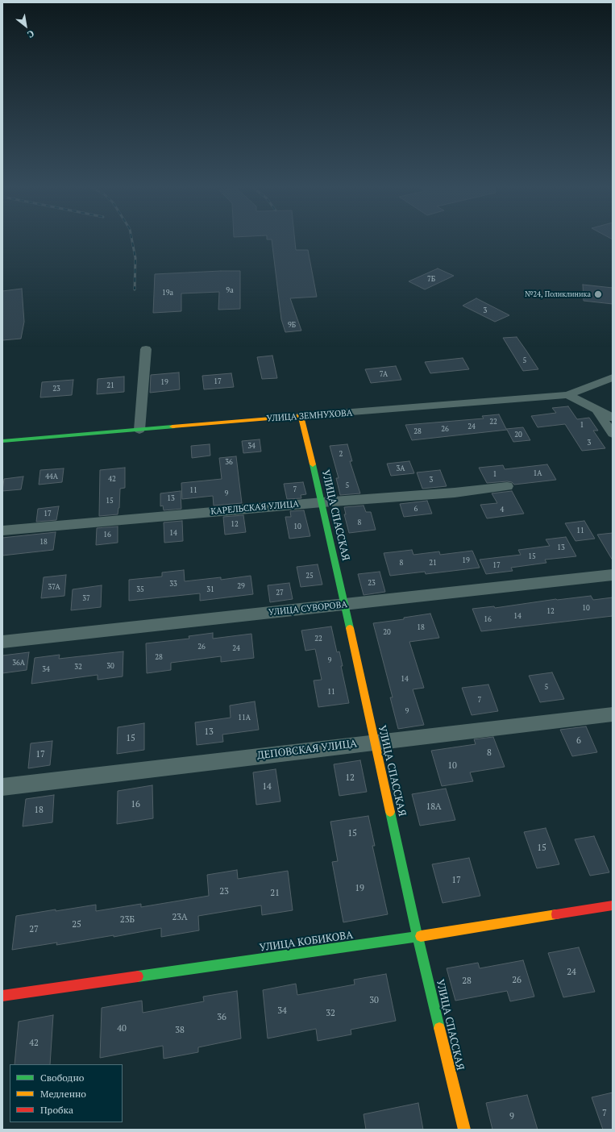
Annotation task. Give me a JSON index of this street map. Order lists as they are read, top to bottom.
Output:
{
  "streets": {
    "street": [
      "УЛИЦА ЗЕМНУХОВА",
      "КАРЕЛЬСКАЯ УЛИЦА",
      "УЛИЦА СПАССКАЯ",
      "УЛИЦА СУВОРОВА",
      "ДЕПОВСКАЯ УЛИЦА",
      "УЛИЦА КОБИКОВА"
    ]
  },
  "crossings": [
    ["УЛИЦА ЗЕМНУХОВА", "УЛИЦА СПАССКАЯ"],
    ["КАРЕЛЬСКАЯ УЛИЦА", "УЛИЦА СПАССКАЯ"],
    ["УЛИЦА СПАССКАЯ", "УЛИЦА СУВОРОВА"],
    ["УЛИЦА СПАССКАЯ", "ДЕПОВСКАЯ УЛИЦА"],
    ["УЛИЦА СПАССКАЯ", "УЛИЦА КОБИКОВА"]
  ],
  "places": ["№24, Поликлиника"],
  "house_numbers": [
    "7Б",
    "9а",
    "19а",
    "3",
    "9Б",
    "5",
    "7А",
    "17",
    "19",
    "21",
    "23",
    "22",
    "1",
    "24",
    "26",
    "28",
    "20",
    "3",
    "34",
    "2",
    "36",
    "3А",
    "1А",
    "1",
    "44А",
    "42",
    "3",
    "5",
    "7",
    "11",
    "9",
    "13",
    "15",
    "6",
    "4",
    "17",
    "8",
    "12",
    "10",
    "11",
    "14",
    "16",
    "18",
    "13",
    "15",
    "19",
    "8",
    "21",
    "17",
    "25",
    "23",
    "33",
    "29",
    "37А",
    "35",
    "31",
    "27",
    "37",
    "10",
    "12",
    "14",
    "16",
    "18",
    "20",
    "22",
    "26",
    "24",
    "28",
    "9",
    "36А",
    "30",
    "32",
    "34",
    "14",
    "5",
    "11",
    "7",
    "9",
    "11А",
    "13",
    "15",
    "6",
    "8",
    "17",
    "10",
    "12",
    "14",
    "16",
    "18А",
    "18",
    "15",
    "15",
    "17",
    "19",
    "23",
    "21",
    "23А",
    "23Б",
    "25",
    "27",
    "24",
    "26",
    "28",
    "30",
    "34",
    "32",
    "36",
    "40",
    "38",
    "42",
    "7",
    "9"
  ],
  "legend": ["Свободно", "Медленно", "Пробка"],
  "north": "bottom right"
}
